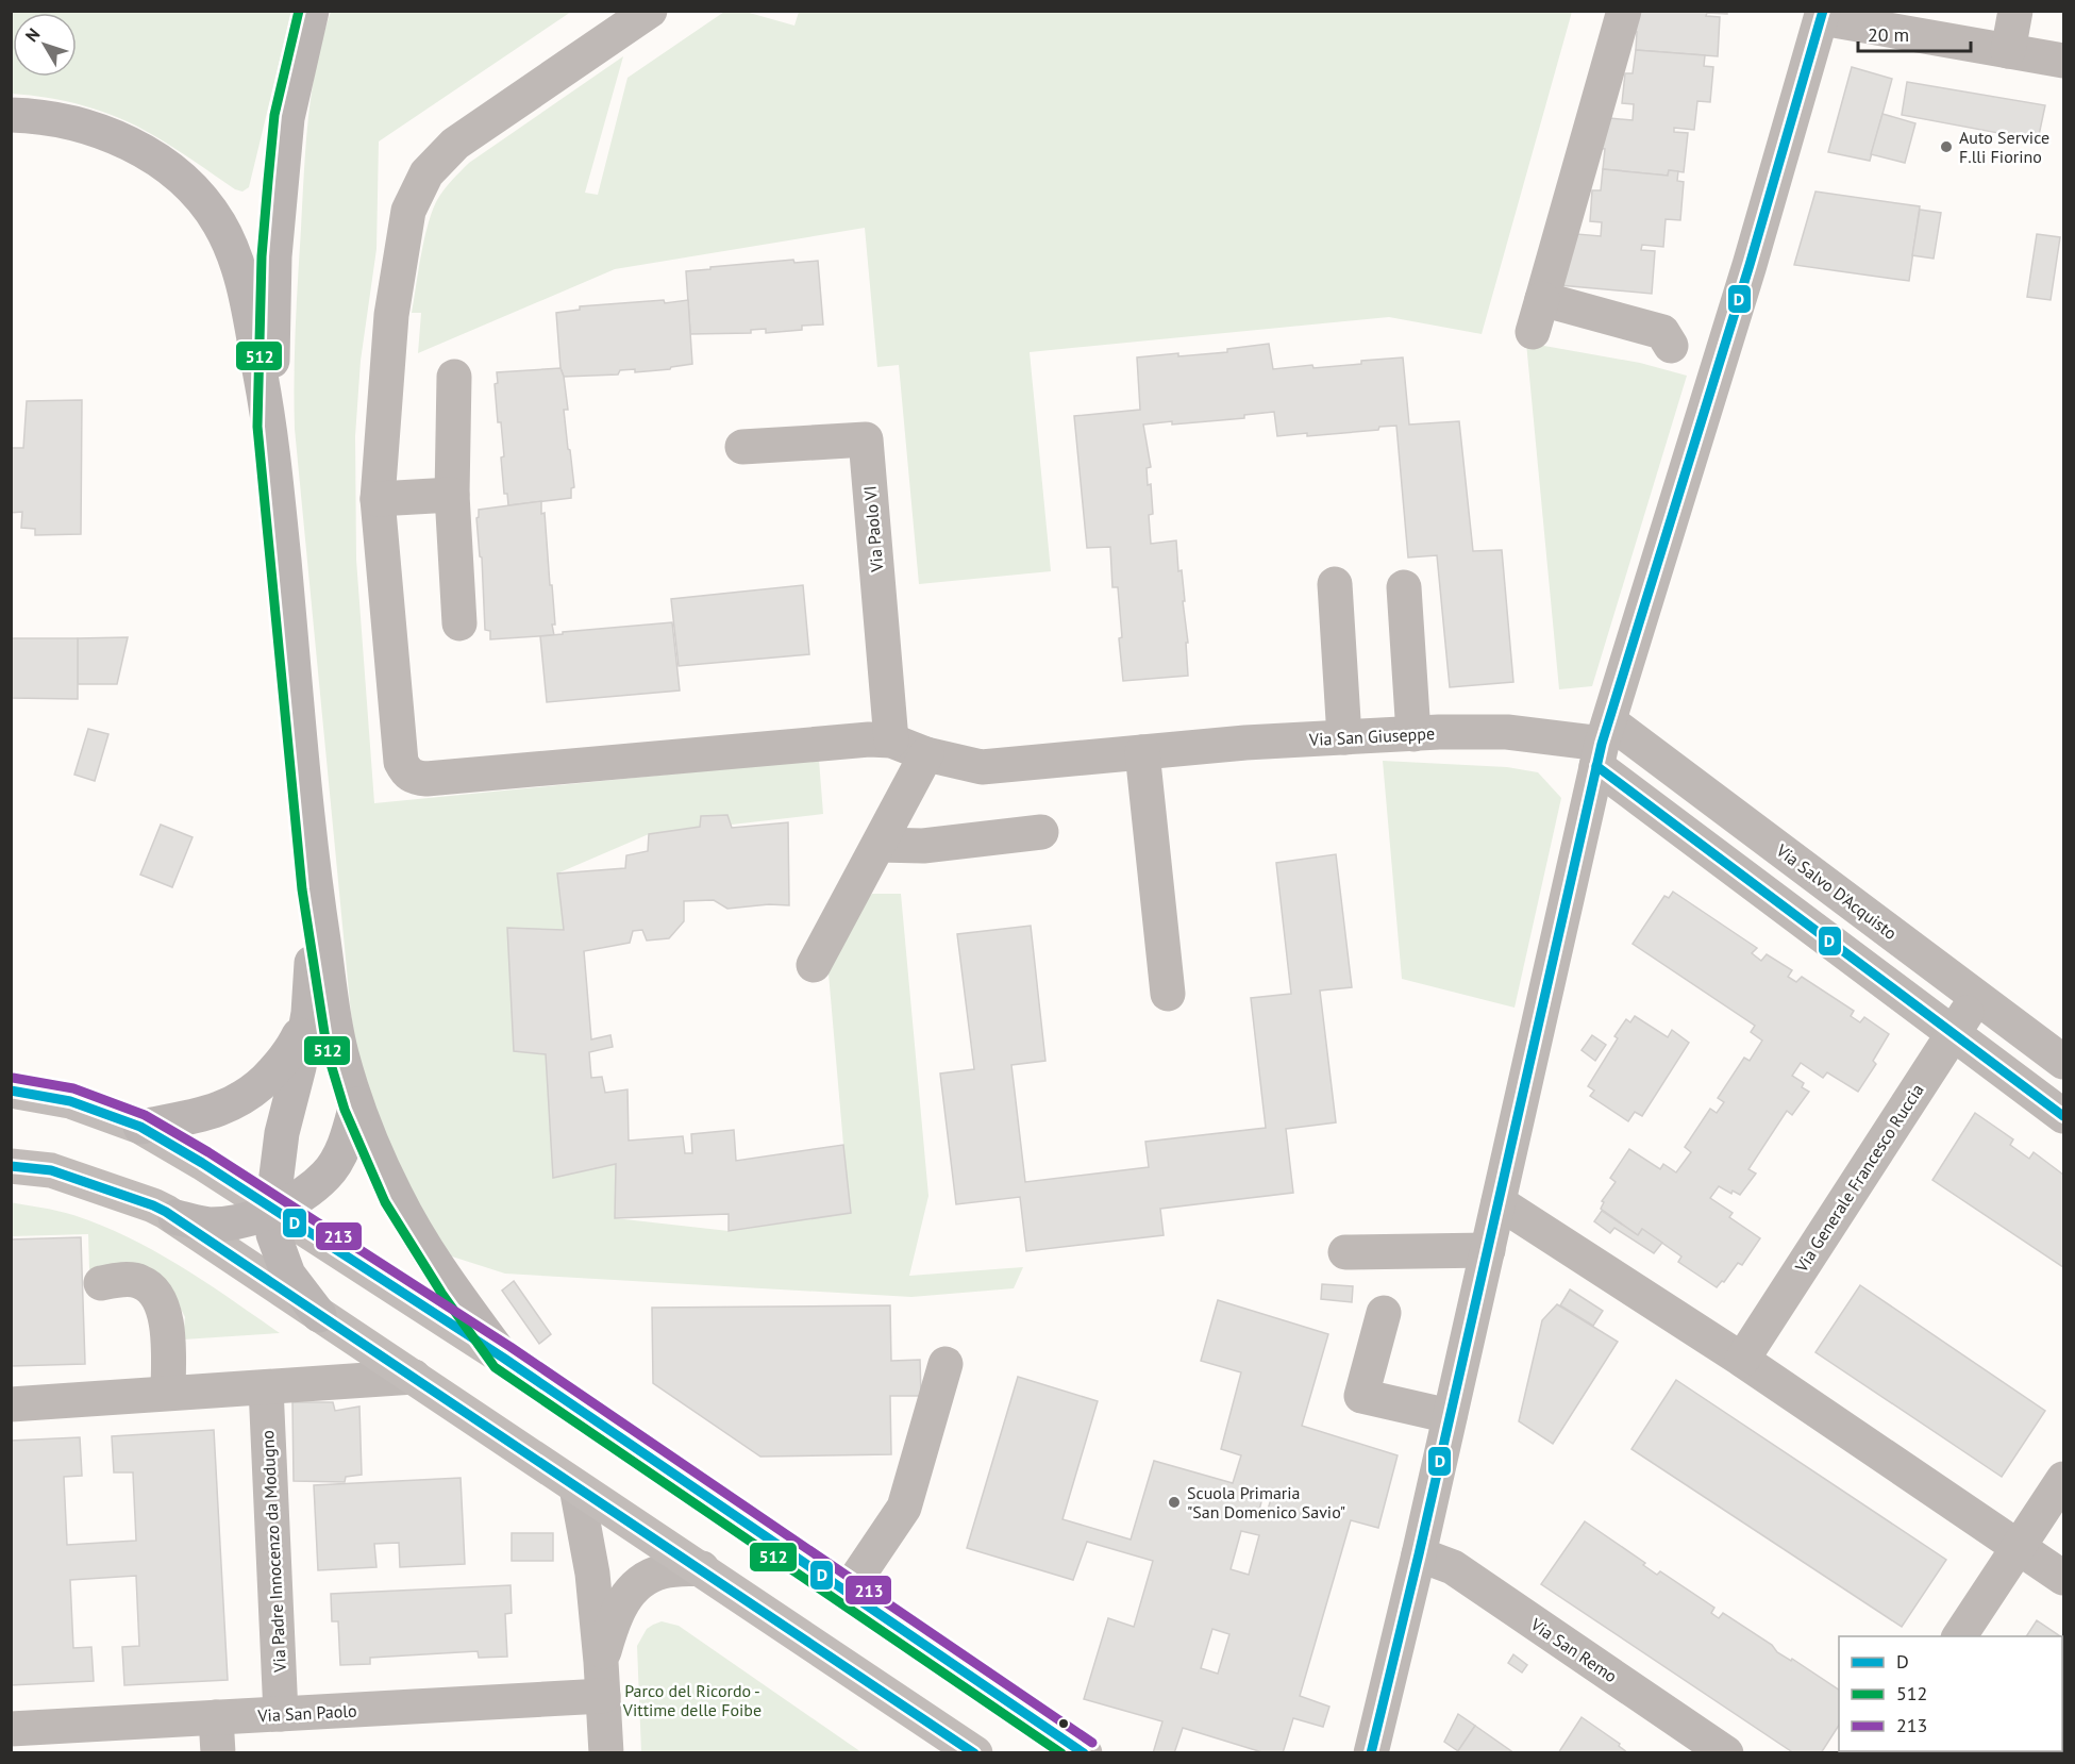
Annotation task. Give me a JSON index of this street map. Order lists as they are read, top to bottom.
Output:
{
  "streets": {
    "street": [
      "Via Paolo VI",
      "Via San Giuseppe",
      "Via Salvo D'Acquisto",
      "Via Generale Francesco Ruccia",
      "Via Padre Innocenzo da Modugno",
      "Via San Remo",
      "Via San Paolo"
    ]
  },
  "crossings": [
    ["Via Paolo VI", "Via San Giuseppe"],
    ["Via San Giuseppe", "Via Salvo D'Acquisto"],
    ["Via Salvo D'Acquisto", "Via Generale Francesco Ruccia"],
    ["Via Padre Innocenzo da Modugno", "Via San Paolo"]
  ],
  "parks": ["Parco del Ricordo - Vittime delle Foibe"],
  "places": ["Auto Service F.lli Fiorino", "Scuola Primaria \"San Domenico Savio\""],
  "lines": ["transit line D", "transit line 512", "transit line 213"],
  "legend": ["D", "512", "213"],
  "scale_bar": "20 m",
  "north": "top left"
}
